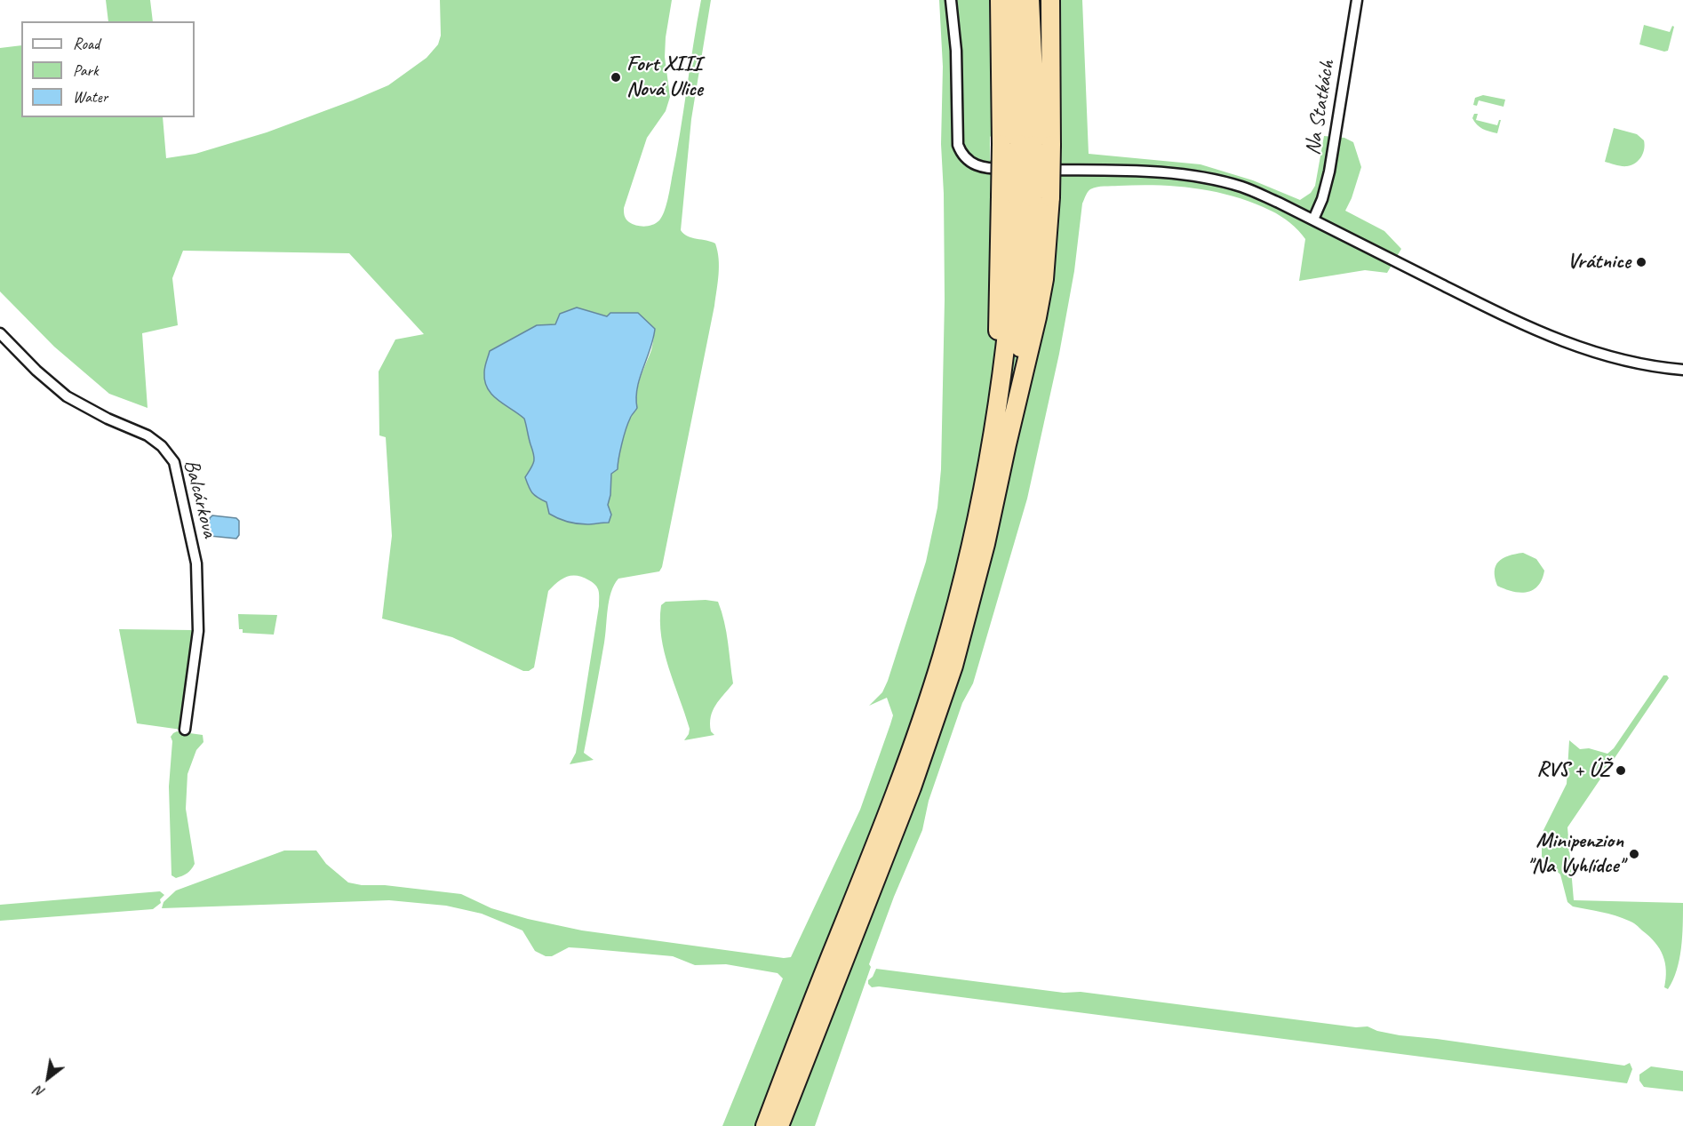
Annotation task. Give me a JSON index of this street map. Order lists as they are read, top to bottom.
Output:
{
  "streets": {
    "street": ["Na Statkách", "Balcárkova"]
  },
  "places": [
    "Fort XIII Nová Ulice",
    "Vrátnice",
    "RVS + ÚŽ",
    "Minipenzion \"Na Vyhlídce\""
  ],
  "legend": ["Road", "Park", "Water"],
  "north": "bottom left"
}
